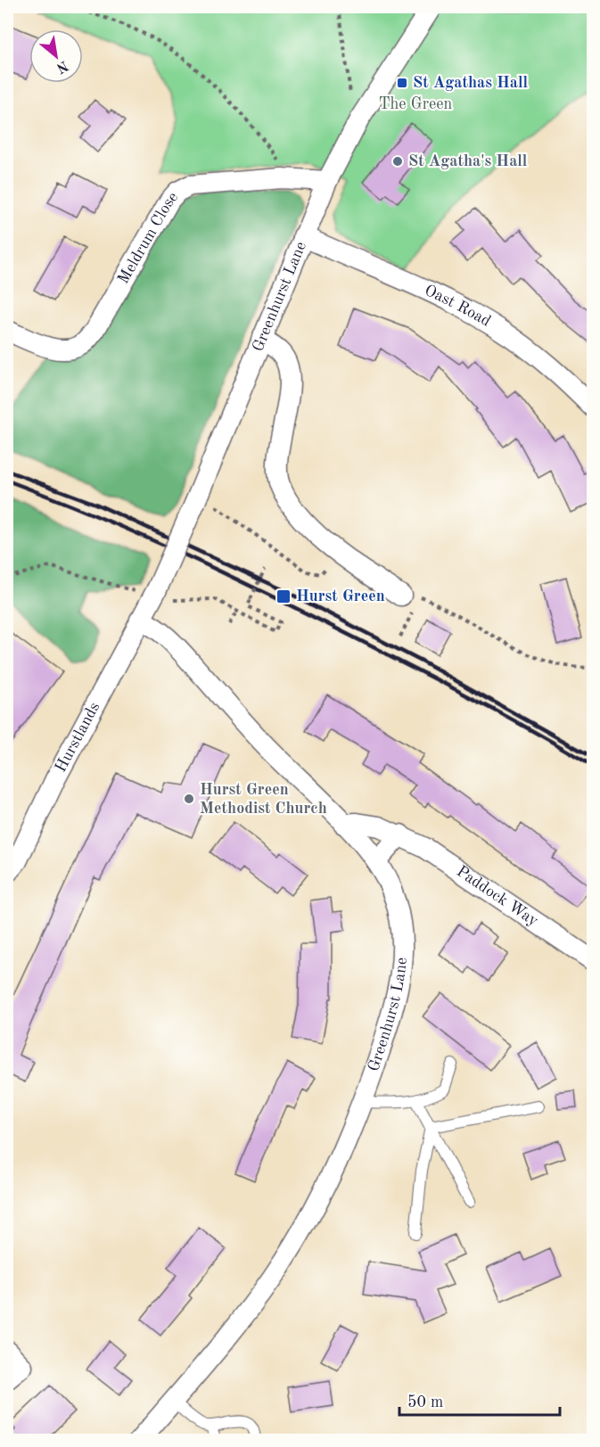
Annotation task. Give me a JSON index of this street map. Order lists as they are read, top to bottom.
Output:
{
  "streets": {
    "street": [
      "Meldrum Close",
      "Greenhurst Lane",
      "Oast Road",
      "Hurstlands",
      "Paddock Way"
    ]
  },
  "crossings": [
    ["Meldrum Close", "Greenhurst Lane"],
    ["Greenhurst Lane", "Oast Road"],
    ["Greenhurst Lane", "Hurstlands"],
    ["Greenhurst Lane", "Paddock Way"]
  ],
  "parks": ["The Green"],
  "places": {
    "transit": ["St Agathas Hall", "Hurst Green"],
    "other": ["St Agatha's Hall", "Hurst Green Methodist Church"]
  },
  "scale_bar": "50 m",
  "north": "bottom right"
}
